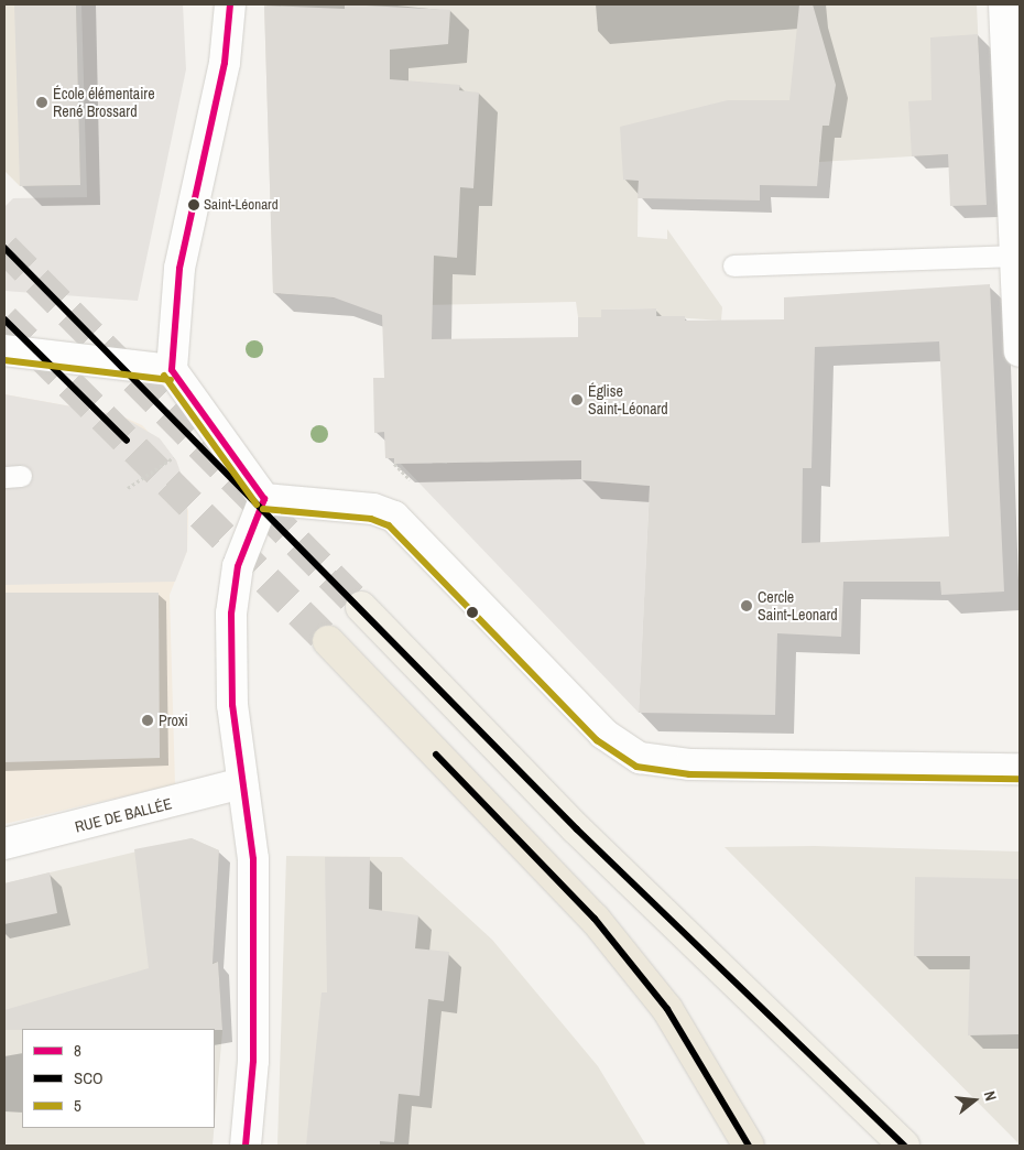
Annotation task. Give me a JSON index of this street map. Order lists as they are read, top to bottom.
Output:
{
  "streets": {
    "street": ["RUE DE BALLÉE"]
  },
  "places": [
    "École élémentaire René Brossard",
    "Saint-Léonard",
    "Église Saint-Léonard",
    "Cercle Saint-Leonard",
    "Proxi"
  ],
  "lines": ["transit line 8", "transit line SCO", "transit line 5"],
  "legend": ["8", "SCO", "5"],
  "north": "right"
}
